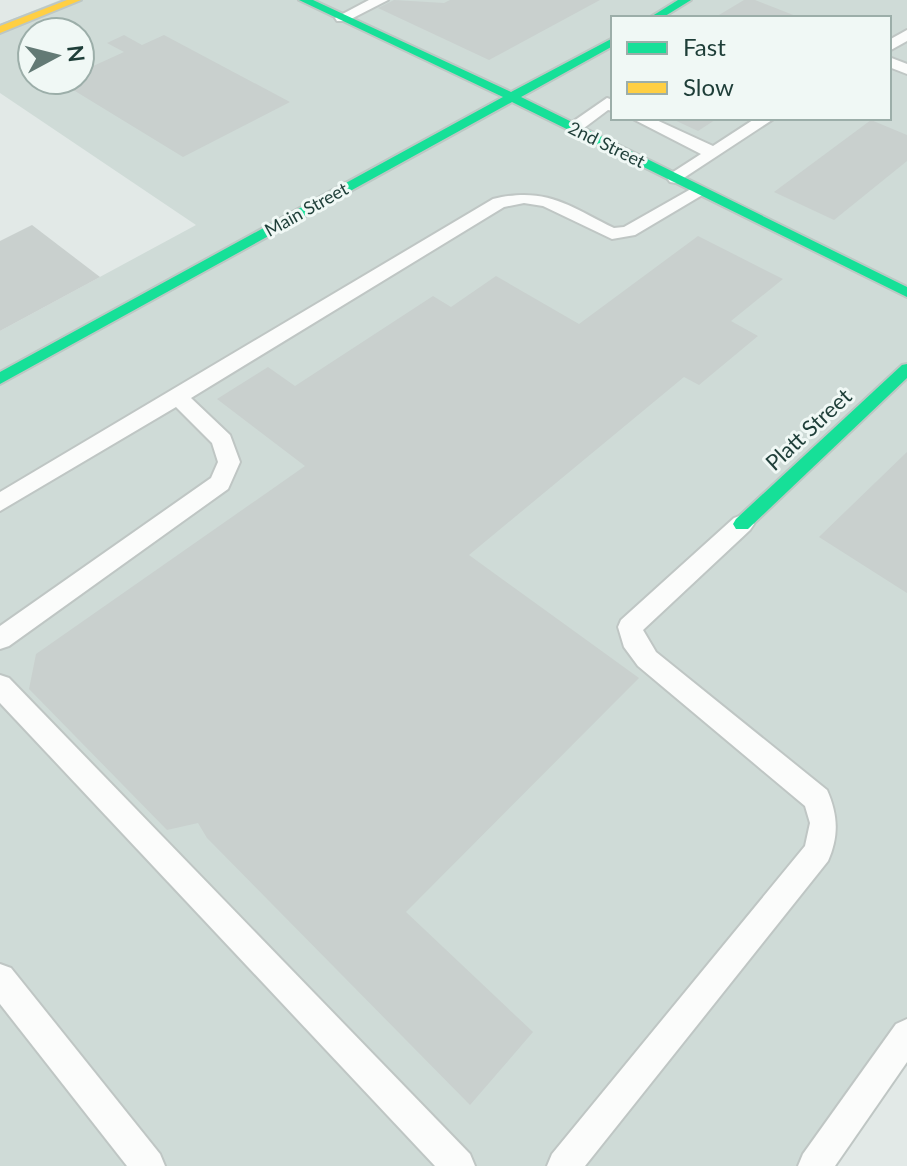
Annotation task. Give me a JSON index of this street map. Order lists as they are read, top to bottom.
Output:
{
  "streets": {
    "street": ["2nd Street", "Main Street", "Platt Street"]
  },
  "crossings": [
    ["2nd Street", "Main Street"]
  ],
  "legend": ["Fast", "Slow"],
  "north": "right"
}
